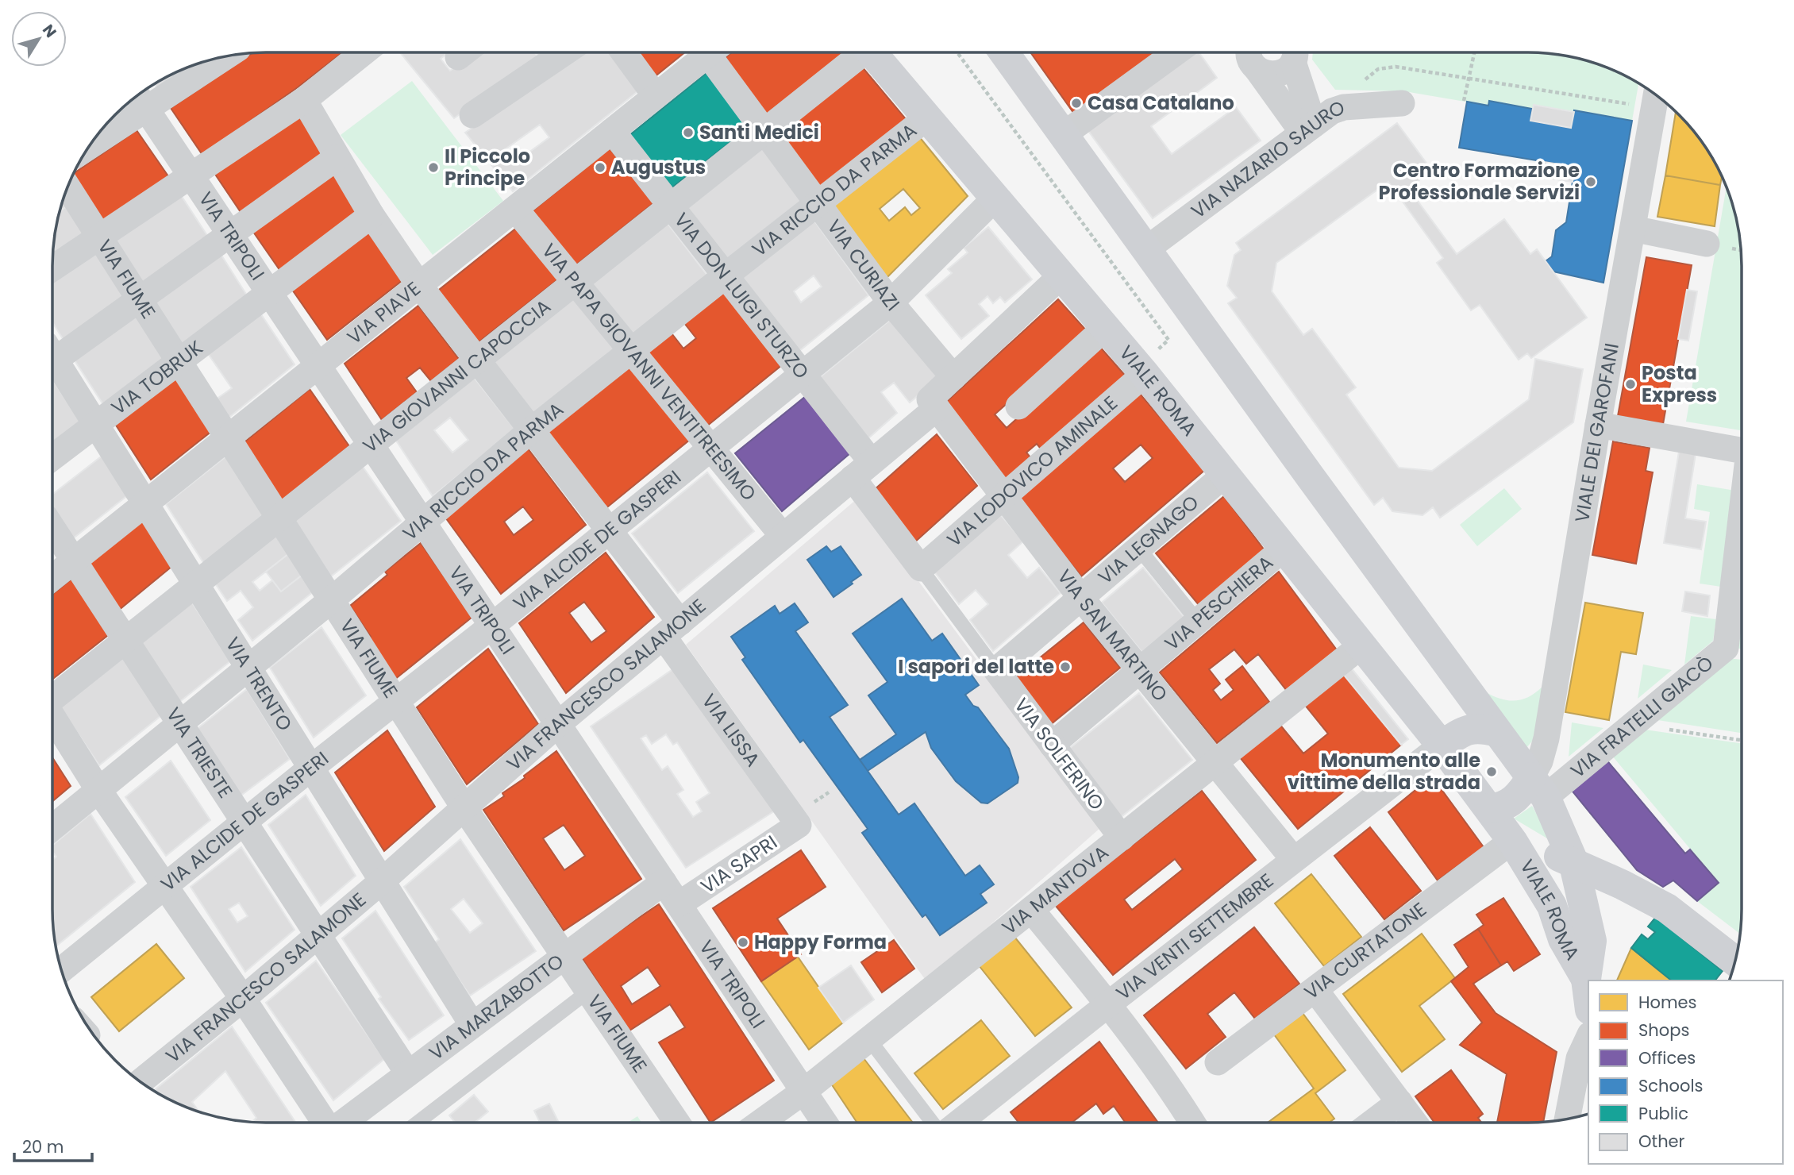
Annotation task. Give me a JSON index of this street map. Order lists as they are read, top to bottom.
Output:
{
  "streets": {
    "street": [
      "VIA NAZARIO SAURO",
      "VIA RICCIO DA PARMA",
      "VIA TRIPOLI",
      "VIA CURIAZI",
      "VIA FIUME",
      "VIA DON LUIGI STURZO",
      "VIA PIAVE",
      "VIA PAPA GIOVANNI VENTITREESIMO",
      "VIA GIOVANNI CAPOCCIA",
      "VIA TOBRUK",
      "VIALE ROMA",
      "VIALE DEI GAROFANI",
      "VIA LODOVICO AMINALE",
      "VIA LEGNAGO",
      "VIA ALCIDE DE GASPERI",
      "VIA PESCHIERA",
      "VIA SAN MARTINO",
      "VIA TRENTO",
      "VIA FRANCESCO SALAMONE",
      "VIA FRATELLI GIACÒ",
      "VIA LISSA",
      "VIA TRIESTE",
      "VIA SOLFERINO",
      "VIA SAPRI",
      "VIA MANTOVA",
      "VIA VENTI SETTEMBRE",
      "VIA CURTATONE",
      "VIA MARZABOTTO"
    ]
  },
  "crossings": [
    ["VIA NAZARIO SAURO", "VIALE ROMA"],
    ["VIA RICCIO DA PARMA", "VIA TRIPOLI"],
    ["VIA RICCIO DA PARMA", "VIA CURIAZI"],
    ["VIA RICCIO DA PARMA", "VIA FIUME"],
    ["VIA RICCIO DA PARMA", "VIA DON LUIGI STURZO"],
    ["VIA RICCIO DA PARMA", "VIA PAPA GIOVANNI VENTITREESIMO"],
    ["VIA RICCIO DA PARMA", "VIALE ROMA"],
    ["VIA RICCIO DA PARMA", "VIA TRENTO"],
    ["VIA RICCIO DA PARMA", "VIA LISSA"],
    ["VIA RICCIO DA PARMA", "VIA TRIESTE"],
    ["VIA TRIPOLI", "VIA PIAVE"],
    ["VIA TRIPOLI", "VIA GIOVANNI CAPOCCIA"],
    ["VIA TRIPOLI", "VIA TOBRUK"],
    ["VIA TRIPOLI", "VIA ALCIDE DE GASPERI"],
    ["VIA TRIPOLI", "VIA FRANCESCO SALAMONE"],
    ["VIA TRIPOLI", "VIA SAPRI"],
    ["VIA TRIPOLI", "VIA MANTOVA"],
    ["VIA TRIPOLI", "VIA MARZABOTTO"],
    ["VIA CURIAZI", "VIA GIOVANNI CAPOCCIA"],
    ["VIA CURIAZI", "VIA ALCIDE DE GASPERI"],
    ["VIA FIUME", "VIA PIAVE"],
    ["VIA FIUME", "VIA GIOVANNI CAPOCCIA"],
    ["VIA FIUME", "VIA TOBRUK"],
    ["VIA FIUME", "VIA ALCIDE DE GASPERI"],
    ["VIA FIUME", "VIA FRANCESCO SALAMONE"],
    ["VIA FIUME", "VIA MARZABOTTO"],
    ["VIA DON LUIGI STURZO", "VIA PIAVE"],
    ["VIA DON LUIGI STURZO", "VIA GIOVANNI CAPOCCIA"],
    ["VIA DON LUIGI STURZO", "VIA LODOVICO AMINALE"],
    ["VIA DON LUIGI STURZO", "VIA ALCIDE DE GASPERI"],
    ["VIA DON LUIGI STURZO", "VIA FRANCESCO SALAMONE"],
    ["VIA PIAVE", "VIA PAPA GIOVANNI VENTITREESIMO"],
    ["VIA PIAVE", "VIA TRENTO"],
    ["VIA PIAVE", "VIA LISSA"],
    ["VIA PIAVE", "VIA TRIESTE"],
    ["VIA PAPA GIOVANNI VENTITREESIMO", "VIA GIOVANNI CAPOCCIA"],
    ["VIA PAPA GIOVANNI VENTITREESIMO", "VIA ALCIDE DE GASPERI"],
    ["VIA PAPA GIOVANNI VENTITREESIMO", "VIA FRANCESCO SALAMONE"],
    ["VIA GIOVANNI CAPOCCIA", "VIA TRENTO"],
    ["VIA GIOVANNI CAPOCCIA", "VIA LISSA"],
    ["VIA GIOVANNI CAPOCCIA", "VIA TRIESTE"],
    ["VIA TOBRUK", "VIA TRENTO"],
    ["VIA TOBRUK", "VIA LISSA"],
    ["VIALE ROMA", "VIALE DEI GAROFANI"],
    ["VIALE ROMA", "VIA LODOVICO AMINALE"],
    ["VIALE ROMA", "VIA LEGNAGO"],
    ["VIALE ROMA", "VIA ALCIDE DE GASPERI"],
    ["VIALE ROMA", "VIA PESCHIERA"],
    ["VIALE ROMA", "VIA FRATELLI GIACÒ"],
    ["VIALE ROMA", "VIA MANTOVA"],
    ["VIALE ROMA", "VIA VENTI SETTEMBRE"],
    ["VIALE ROMA", "VIA CURTATONE"],
    ["VIALE DEI GAROFANI", "VIA FRATELLI GIACÒ"],
    ["VIA LODOVICO AMINALE", "VIA SAN MARTINO"],
    ["VIA LEGNAGO", "VIA SAN MARTINO"],
    ["VIA LEGNAGO", "VIA SOLFERINO"],
    ["VIA ALCIDE DE GASPERI", "VIA TRENTO"],
    ["VIA ALCIDE DE GASPERI", "VIA LISSA"],
    ["VIA ALCIDE DE GASPERI", "VIA TRIESTE"],
    ["VIA PESCHIERA", "VIA SAN MARTINO"],
    ["VIA PESCHIERA", "VIA SOLFERINO"],
    ["VIA SAN MARTINO", "VIA FRANCESCO SALAMONE"],
    ["VIA SAN MARTINO", "VIA MANTOVA"],
    ["VIA SAN MARTINO", "VIA VENTI SETTEMBRE"],
    ["VIA TRENTO", "VIA FRANCESCO SALAMONE"],
    ["VIA TRENTO", "VIA MARZABOTTO"],
    ["VIA FRANCESCO SALAMONE", "VIA LISSA"],
    ["VIA FRANCESCO SALAMONE", "VIA TRIESTE"],
    ["VIA LISSA", "VIA SAPRI"],
    ["VIA TRIESTE", "VIA MARZABOTTO"],
    ["VIA SOLFERINO", "VIA MANTOVA"]
  ],
  "places": [
    "Casa Catalano",
    "Santi Medici",
    "Il Piccolo Principe",
    "Augustus",
    "Centro Formazione Professionale Servizi",
    "Posta Express",
    "I sapori del latte",
    "Monumento alle vittime della strada",
    "Happy Forma"
  ],
  "legend": [
    "Homes",
    "Shops",
    "Offices",
    "Schools",
    "Public",
    "Other"
  ],
  "scale_bar": "20 m",
  "north": "top right"
}
